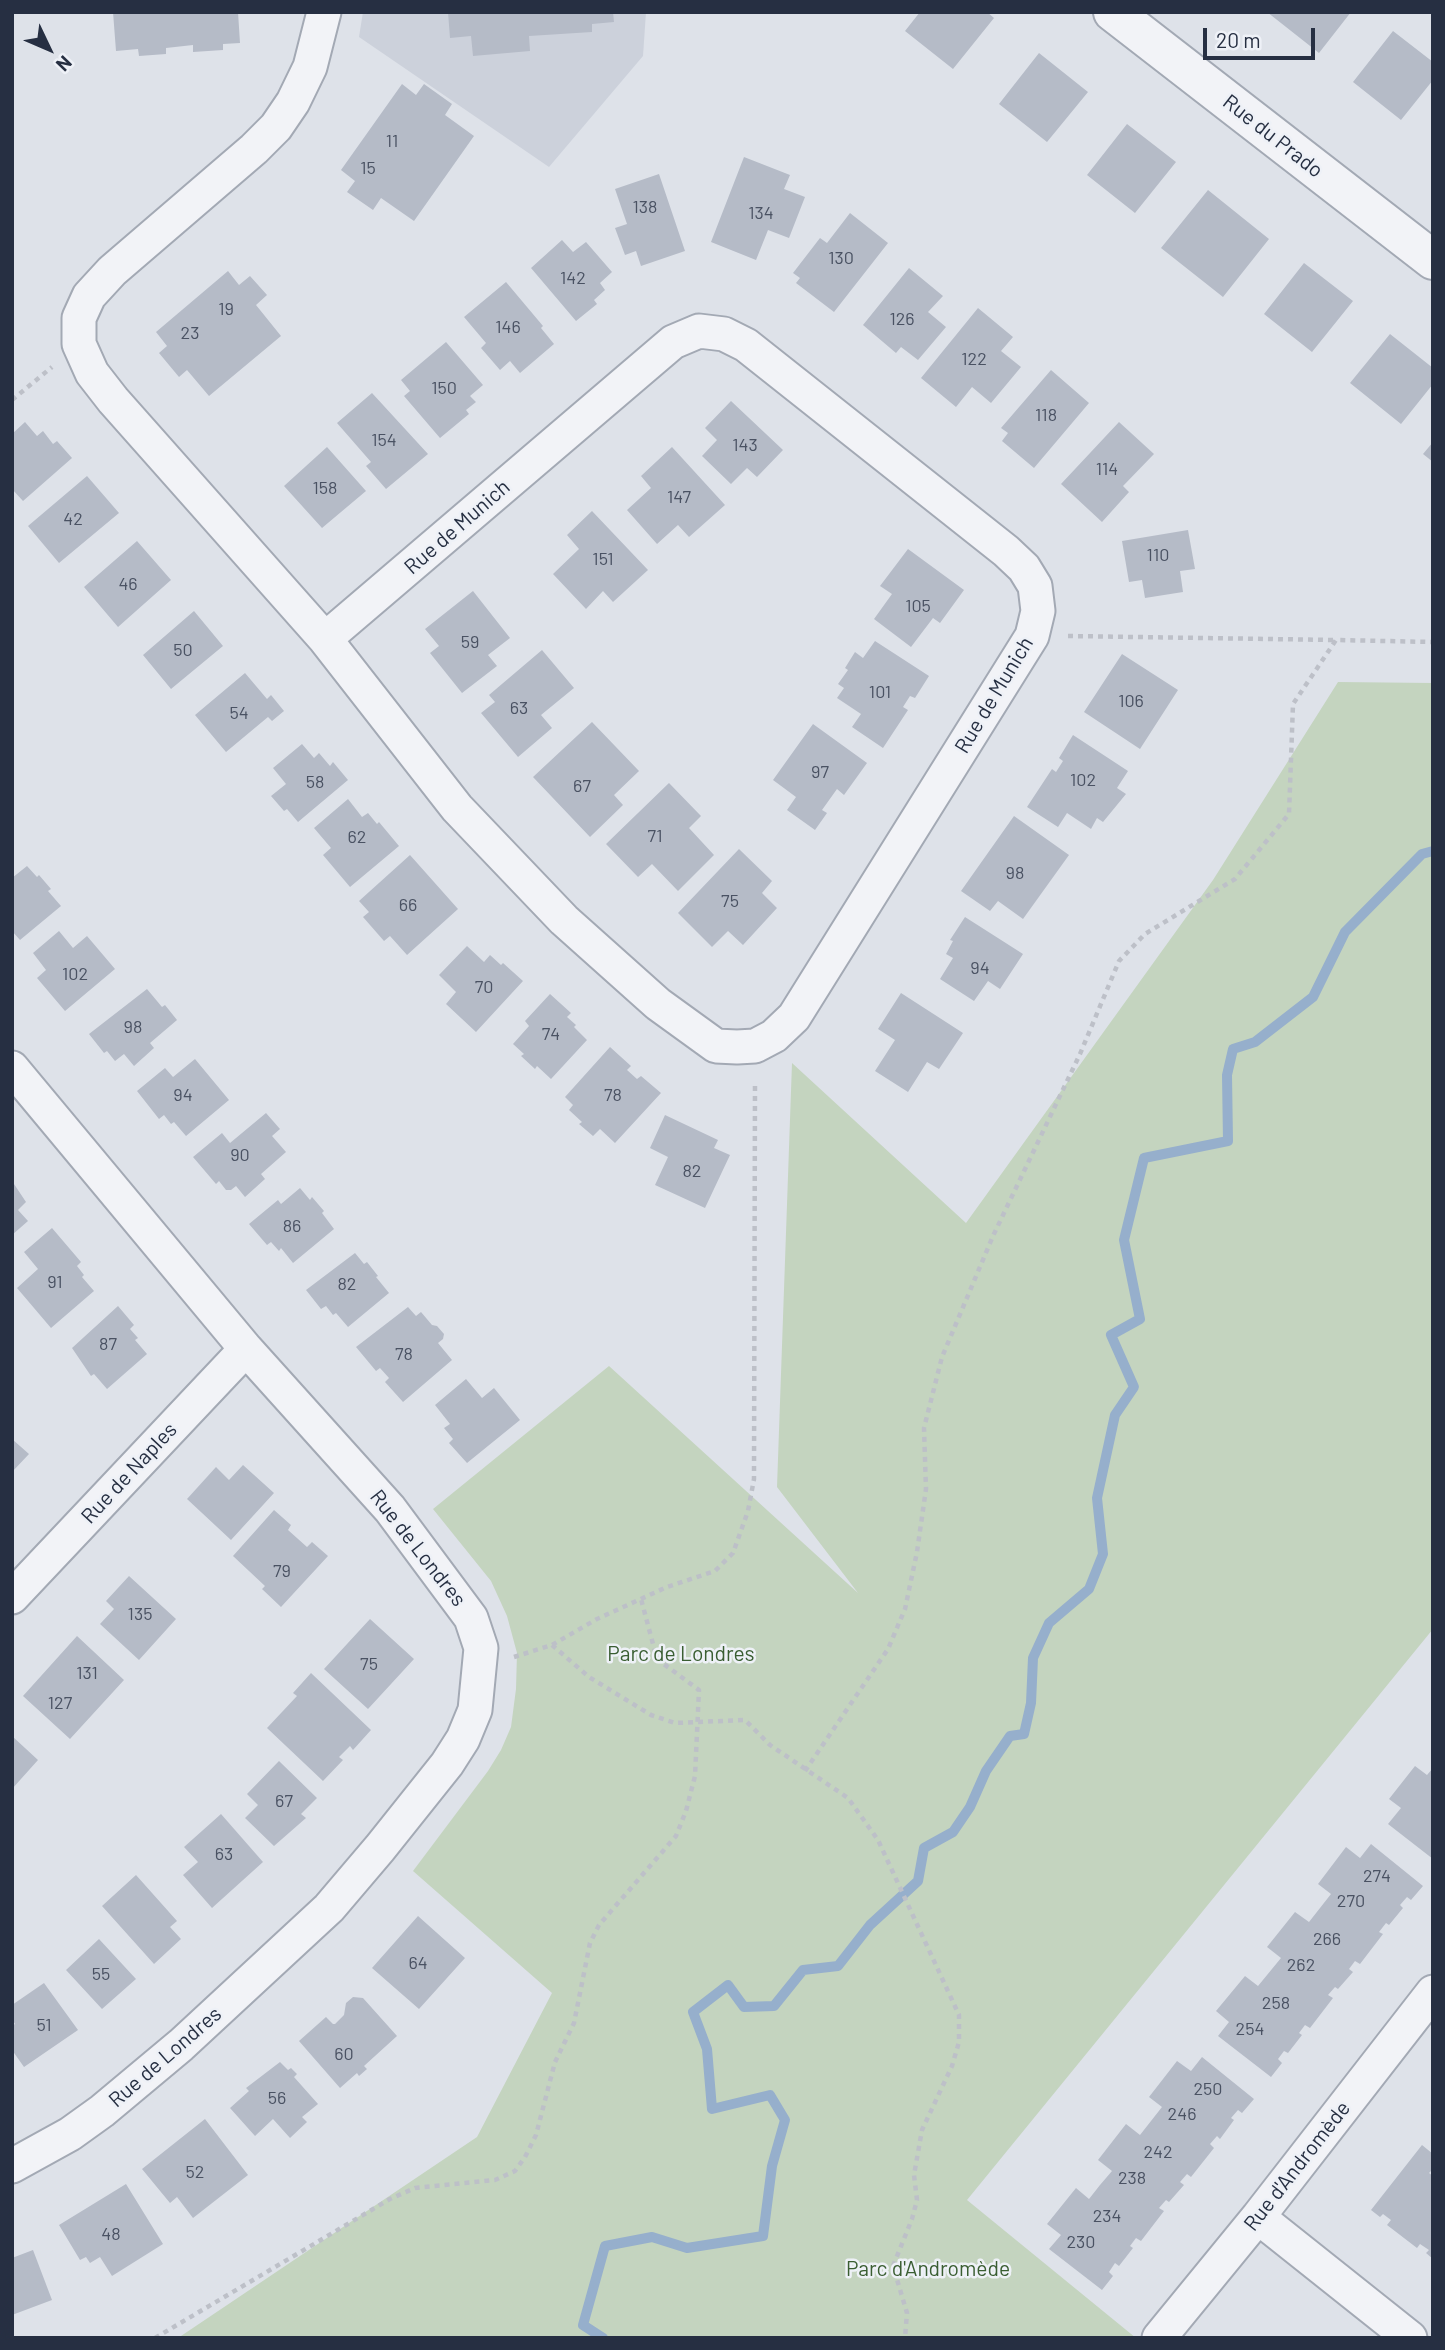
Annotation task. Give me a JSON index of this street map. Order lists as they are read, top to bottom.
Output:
{
  "streets": {
    "street": [
      "Rue du Prado",
      "Rue de Munich",
      "Rue de Naples",
      "Rue de Londres",
      "Rue d'Andromède"
    ]
  },
  "crossings": [
    ["Rue de Naples", "Rue de Londres"]
  ],
  "parks": ["Parc de Londres", "Parc d'Andromède"],
  "house_numbers": [
    "11",
    "15",
    "138",
    "134",
    "130",
    "142",
    "19",
    "126",
    "146",
    "23",
    "122",
    "150",
    "118",
    "154",
    "143",
    "114",
    "158",
    "147",
    "42",
    "110",
    "151",
    "46",
    "105",
    "59",
    "50",
    "101",
    "106",
    "63",
    "54",
    "97",
    "102",
    "58",
    "67",
    "71",
    "62",
    "98",
    "75",
    "66",
    "94",
    "102",
    "70",
    "98",
    "74",
    "94",
    "78",
    "90",
    "82",
    "86",
    "91",
    "82",
    "87",
    "78",
    "79",
    "135",
    "75",
    "131",
    "127",
    "67",
    "63",
    "274",
    "270",
    "266",
    "64",
    "262",
    "55",
    "258",
    "51",
    "254",
    "60",
    "250",
    "56",
    "246",
    "242",
    "52",
    "238",
    "234",
    "48",
    "230"
  ],
  "scale_bar": "20 m",
  "north": "bottom right"
}
